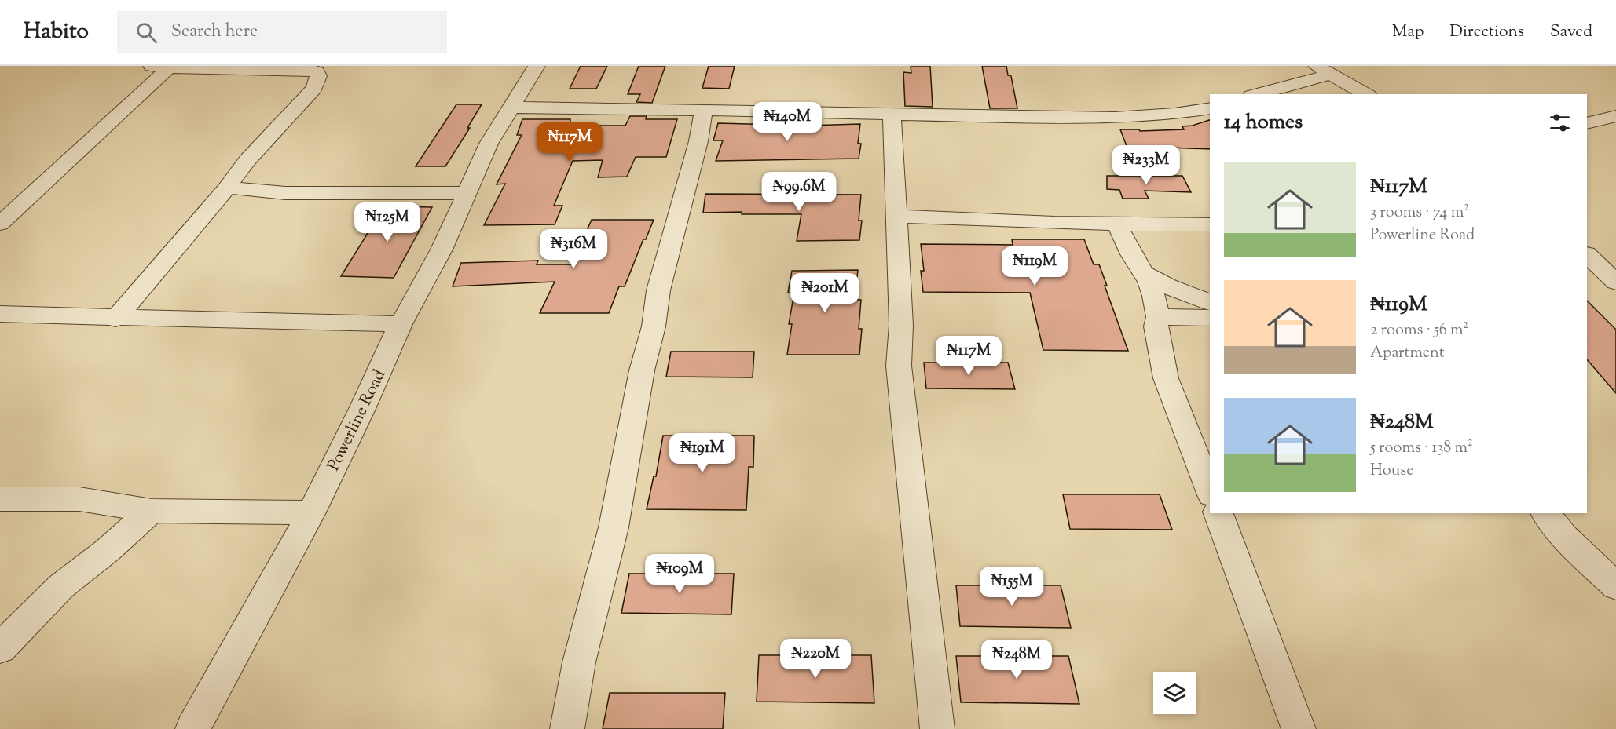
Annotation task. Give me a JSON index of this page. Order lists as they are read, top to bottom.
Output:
{
  "streets": {
    "street": ["Powerline Road"]
  },
  "page": {
    "header": "Habito",
    "search": "Search here",
    "nav": ["Map", "Directions", "Saved"],
    "heading": "14 homes",
    "price": [
      "₦140M",
      "₦117M",
      "₦233M",
      "₦99.6M",
      "₦125M",
      "₦316M",
      "₦119M",
      "₦201M",
      "₦117M",
      "₦191M",
      "₦109M",
      "₦155M",
      "₦220M",
      "₦248M"
    ],
    "list": [
      {
        "name": "₦117M",
        "note": "3 rooms · 74 m² · Powerline Road"
      },
      {
        "name": "₦119M",
        "note": "2 rooms · 56 m² · Apartment"
      },
      {
        "name": "₦248M",
        "note": "5 rooms · 138 m² · House"
      }
    ]
  }
}
